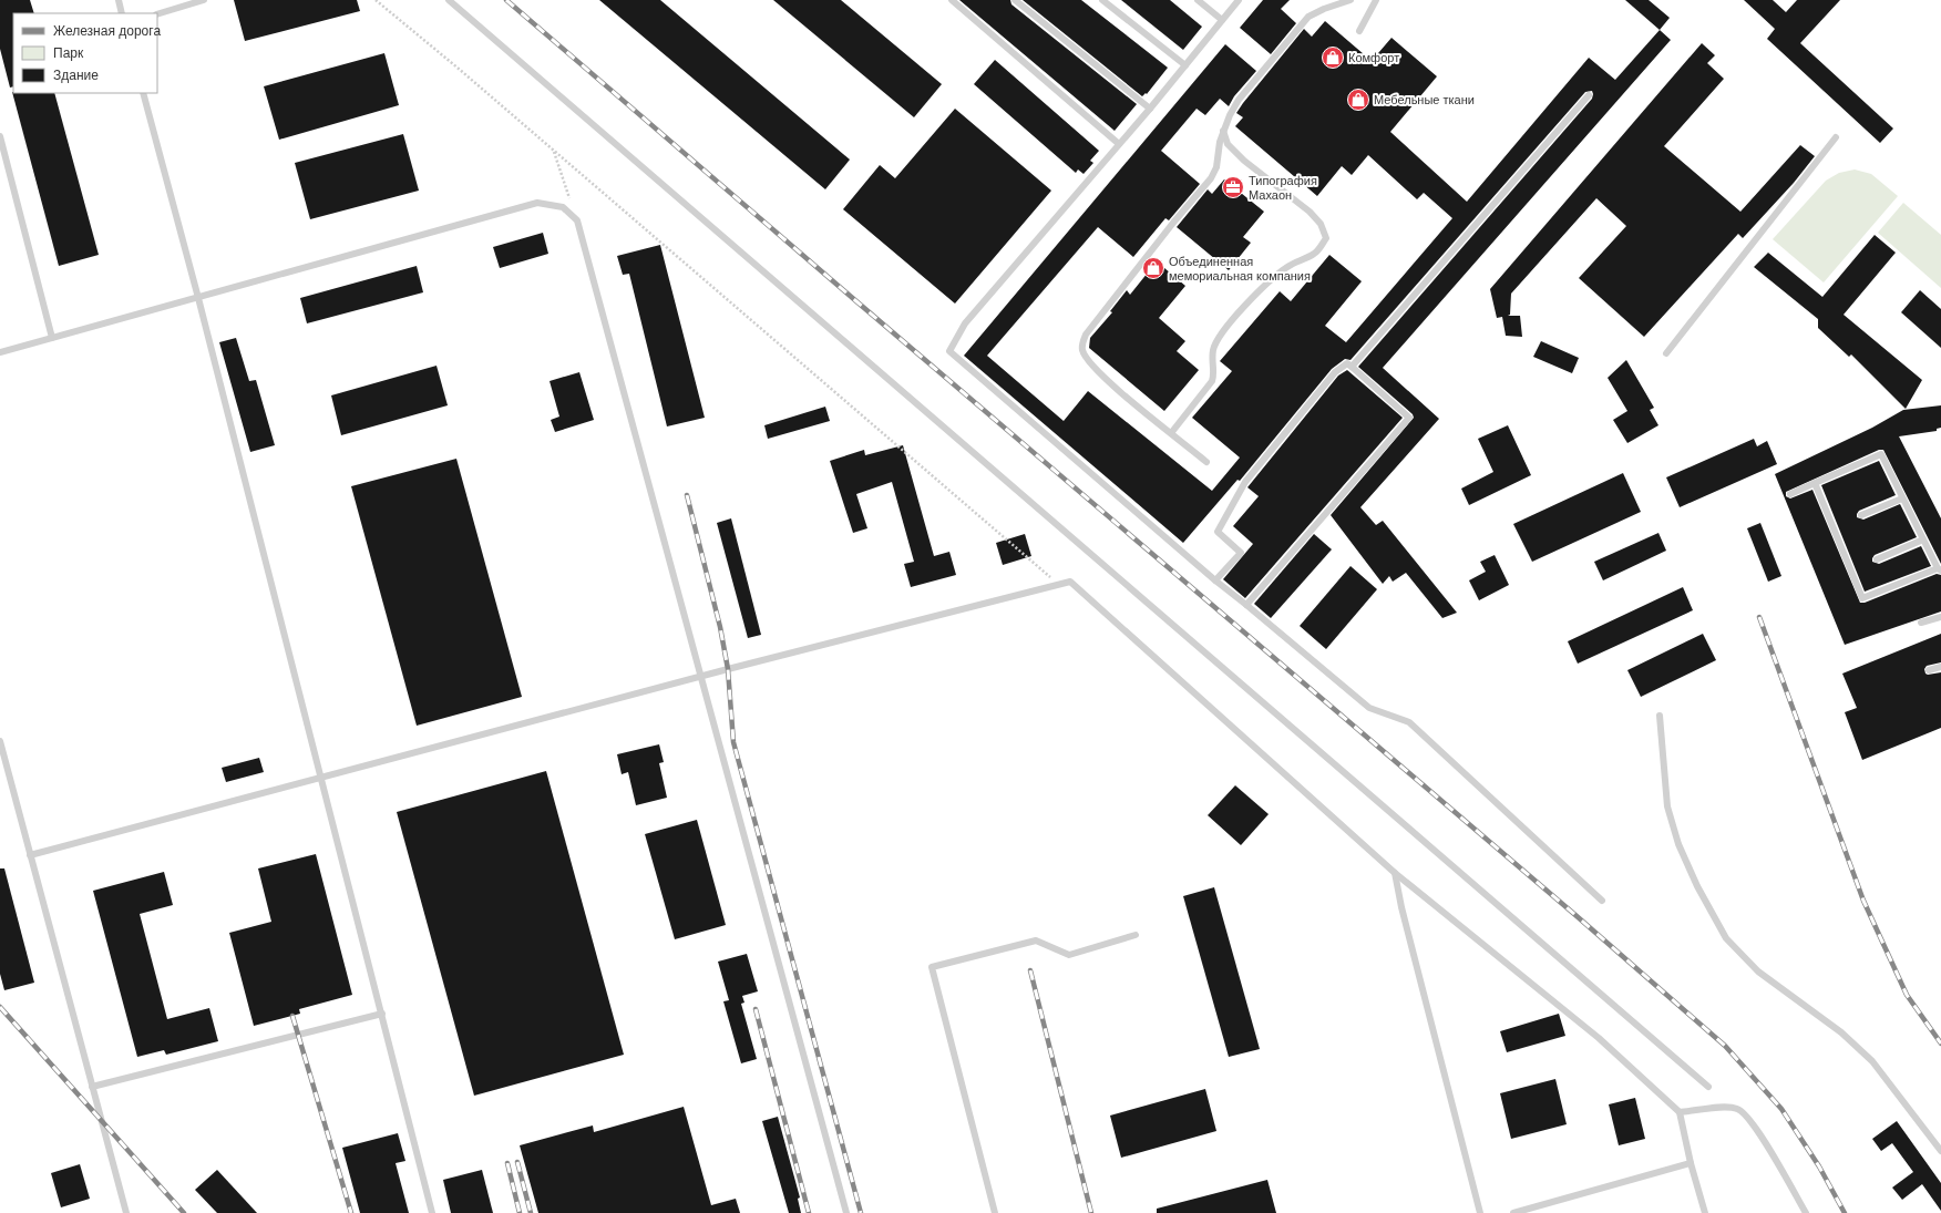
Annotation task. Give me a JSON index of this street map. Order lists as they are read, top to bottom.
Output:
{
  "places": {
    "shop": ["Комфорт", "Мебельные ткани", "Объединенная мемориальная компания"],
    "office": ["Типография Махаон"]
  },
  "legend": ["Железная дорога", "Парк", "Здание"]
}
